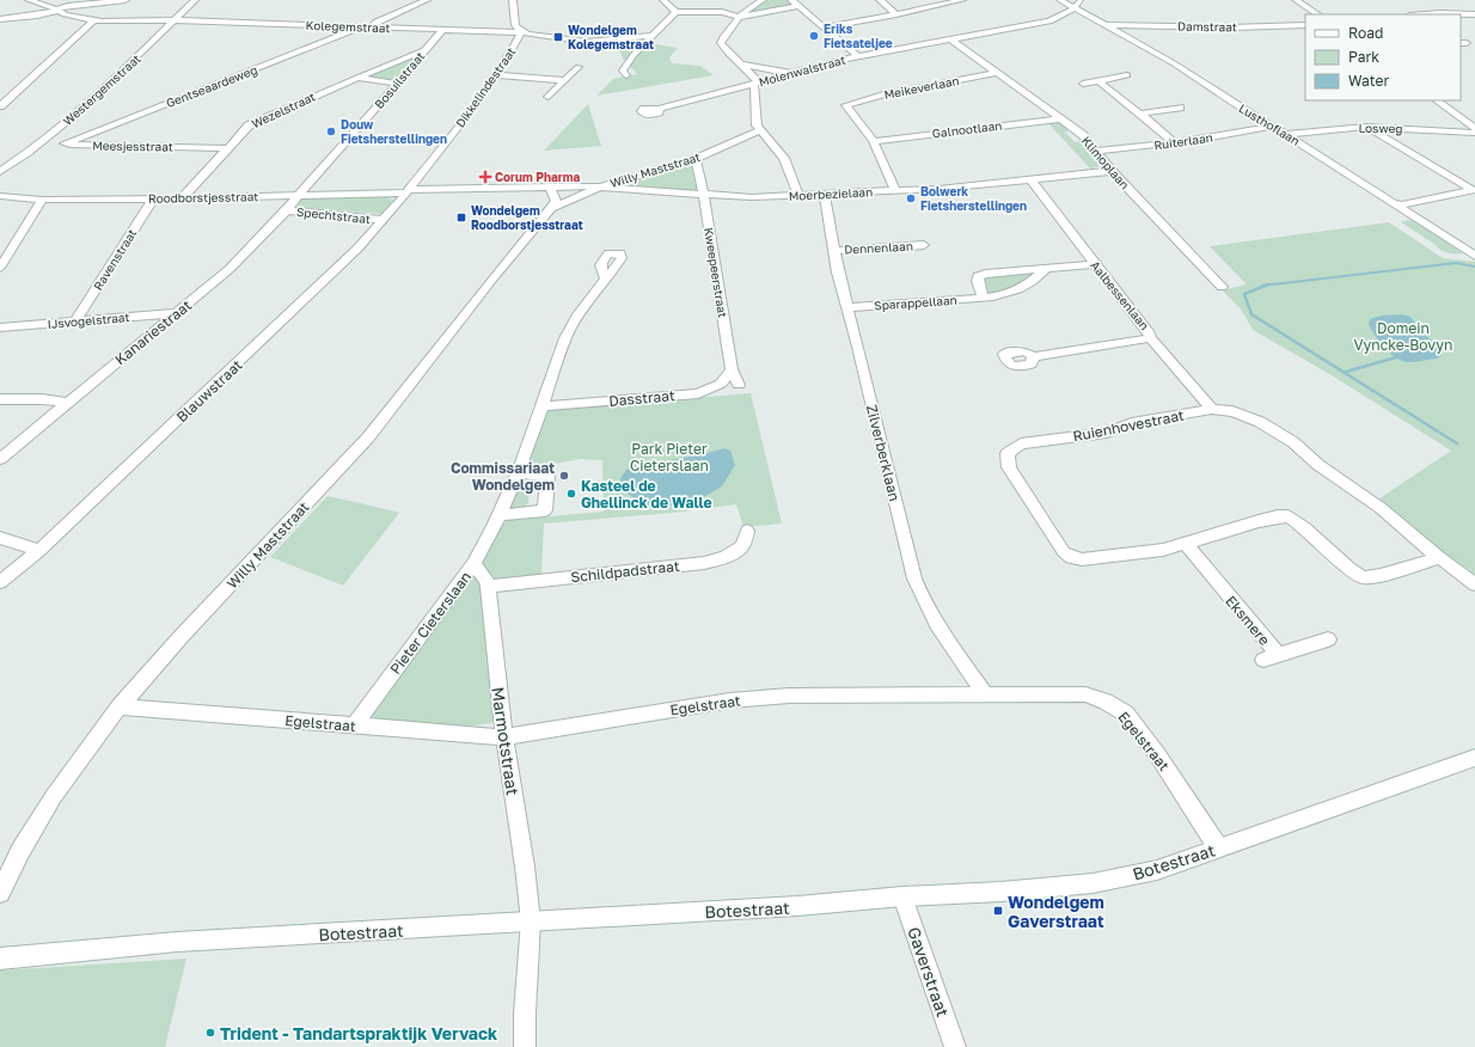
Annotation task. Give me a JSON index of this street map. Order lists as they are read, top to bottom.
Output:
{
  "streets": {
    "street": [
      "Kolegemstraat",
      "Damstraat",
      "Molenwalstraat",
      "Bosuilstraat",
      "Gentseaardeweg",
      "Dikkelindestraat",
      "Meikeverlaan",
      "Westergemstraat",
      "Wezelstraat",
      "Lusthoflaan",
      "Losweg",
      "Galnootlaan",
      "Ruiterlaan",
      "Meesjesstraat",
      "Klimoplaan",
      "Willy Maststraat",
      "Moerbezielaan",
      "Roodborstjesstraat",
      "Spechtstraat",
      "Dennenlaan",
      "Ravenstraat",
      "Kweepeerstraat",
      "Aalbessenlaan",
      "Sparappellaan",
      "IJsvogelstraat",
      "Kanariestraat",
      "Blauwstraat",
      "Dasstraat",
      "Ruienhovestraat",
      "Zilverberklaan",
      "Schildpadstraat",
      "Eksmere",
      "Pieter Cieterslaan",
      "Egelstraat",
      "Marmotstraat",
      "Botestraat",
      "Gaverstraat"
    ]
  },
  "crossings": [
    ["Kolegemstraat", "Bosuilstraat"],
    ["Kolegemstraat", "Gentseaardeweg"],
    ["Kolegemstraat", "Dikkelindestraat"],
    ["Kolegemstraat", "Westergemstraat"],
    ["Damstraat", "Lusthoflaan"],
    ["Molenwalstraat", "Lusthoflaan"],
    ["Molenwalstraat", "Klimoplaan"],
    ["Bosuilstraat", "Wezelstraat"],
    ["Bosuilstraat", "Roodborstjesstraat"],
    ["Bosuilstraat", "Kanariestraat"],
    ["Gentseaardeweg", "Meesjesstraat"],
    ["Dikkelindestraat", "Roodborstjesstraat"],
    ["Dikkelindestraat", "Blauwstraat"],
    ["Meikeverlaan", "Galnootlaan"],
    ["Meikeverlaan", "Klimoplaan"],
    ["Westergemstraat", "Meesjesstraat"],
    ["Wezelstraat", "Meesjesstraat"],
    ["Wezelstraat", "Roodborstjesstraat"],
    ["Lusthoflaan", "Losweg"],
    ["Lusthoflaan", "Ruiterlaan"],
    ["Galnootlaan", "Klimoplaan"],
    ["Ruiterlaan", "Klimoplaan"],
    ["Klimoplaan", "Moerbezielaan"],
    ["Willy Maststraat", "Moerbezielaan"],
    ["Willy Maststraat", "Roodborstjesstraat"],
    ["Willy Maststraat", "Kweepeerstraat"],
    ["Willy Maststraat", "Egelstraat"],
    ["Moerbezielaan", "Roodborstjesstraat"],
    ["Moerbezielaan", "Kweepeerstraat"],
    ["Moerbezielaan", "Aalbessenlaan"],
    ["Moerbezielaan", "Zilverberklaan"],
    ["Roodborstjesstraat", "Ravenstraat"],
    ["Roodborstjesstraat", "Kanariestraat"],
    ["Roodborstjesstraat", "Blauwstraat"],
    ["Spechtstraat", "Kanariestraat"],
    ["Spechtstraat", "Blauwstraat"],
    ["Dennenlaan", "Zilverberklaan"],
    ["Ravenstraat", "IJsvogelstraat"],
    ["Kweepeerstraat", "Dasstraat"],
    ["Aalbessenlaan", "Ruienhovestraat"],
    ["Sparappellaan", "Zilverberklaan"],
    ["IJsvogelstraat", "Kanariestraat"],
    ["Dasstraat", "Pieter Cieterslaan"],
    ["Ruienhovestraat", "Eksmere"],
    ["Zilverberklaan", "Egelstraat"],
    ["Schildpadstraat", "Marmotstraat"],
    ["Pieter Cieterslaan", "Egelstraat"],
    ["Pieter Cieterslaan", "Marmotstraat"],
    ["Egelstraat", "Marmotstraat"],
    ["Egelstraat", "Botestraat"],
    ["Marmotstraat", "Botestraat"],
    ["Botestraat", "Gaverstraat"]
  ],
  "parks": ["Domein Vyncke-Bovyn", "Park Pieter Cieterslaan"],
  "places": {
    "other": [
      "Eriks Fietsateljee",
      "Douw Fietsherstellingen",
      "Bolwerk Fietsherstellingen",
      "Commissariaat Wondelgem",
      "Kasteel de Ghellinck de Walle",
      "Trident - Tandartspraktijk Vervack"
    ],
    "transit": ["Wondelgem Kolegemstraat", "Wondelgem Roodborstjesstraat", "Wondelgem Gaverstraat"],
    "health": ["Corum Pharma"]
  },
  "legend": ["Road", "Park", "Water"]
}
